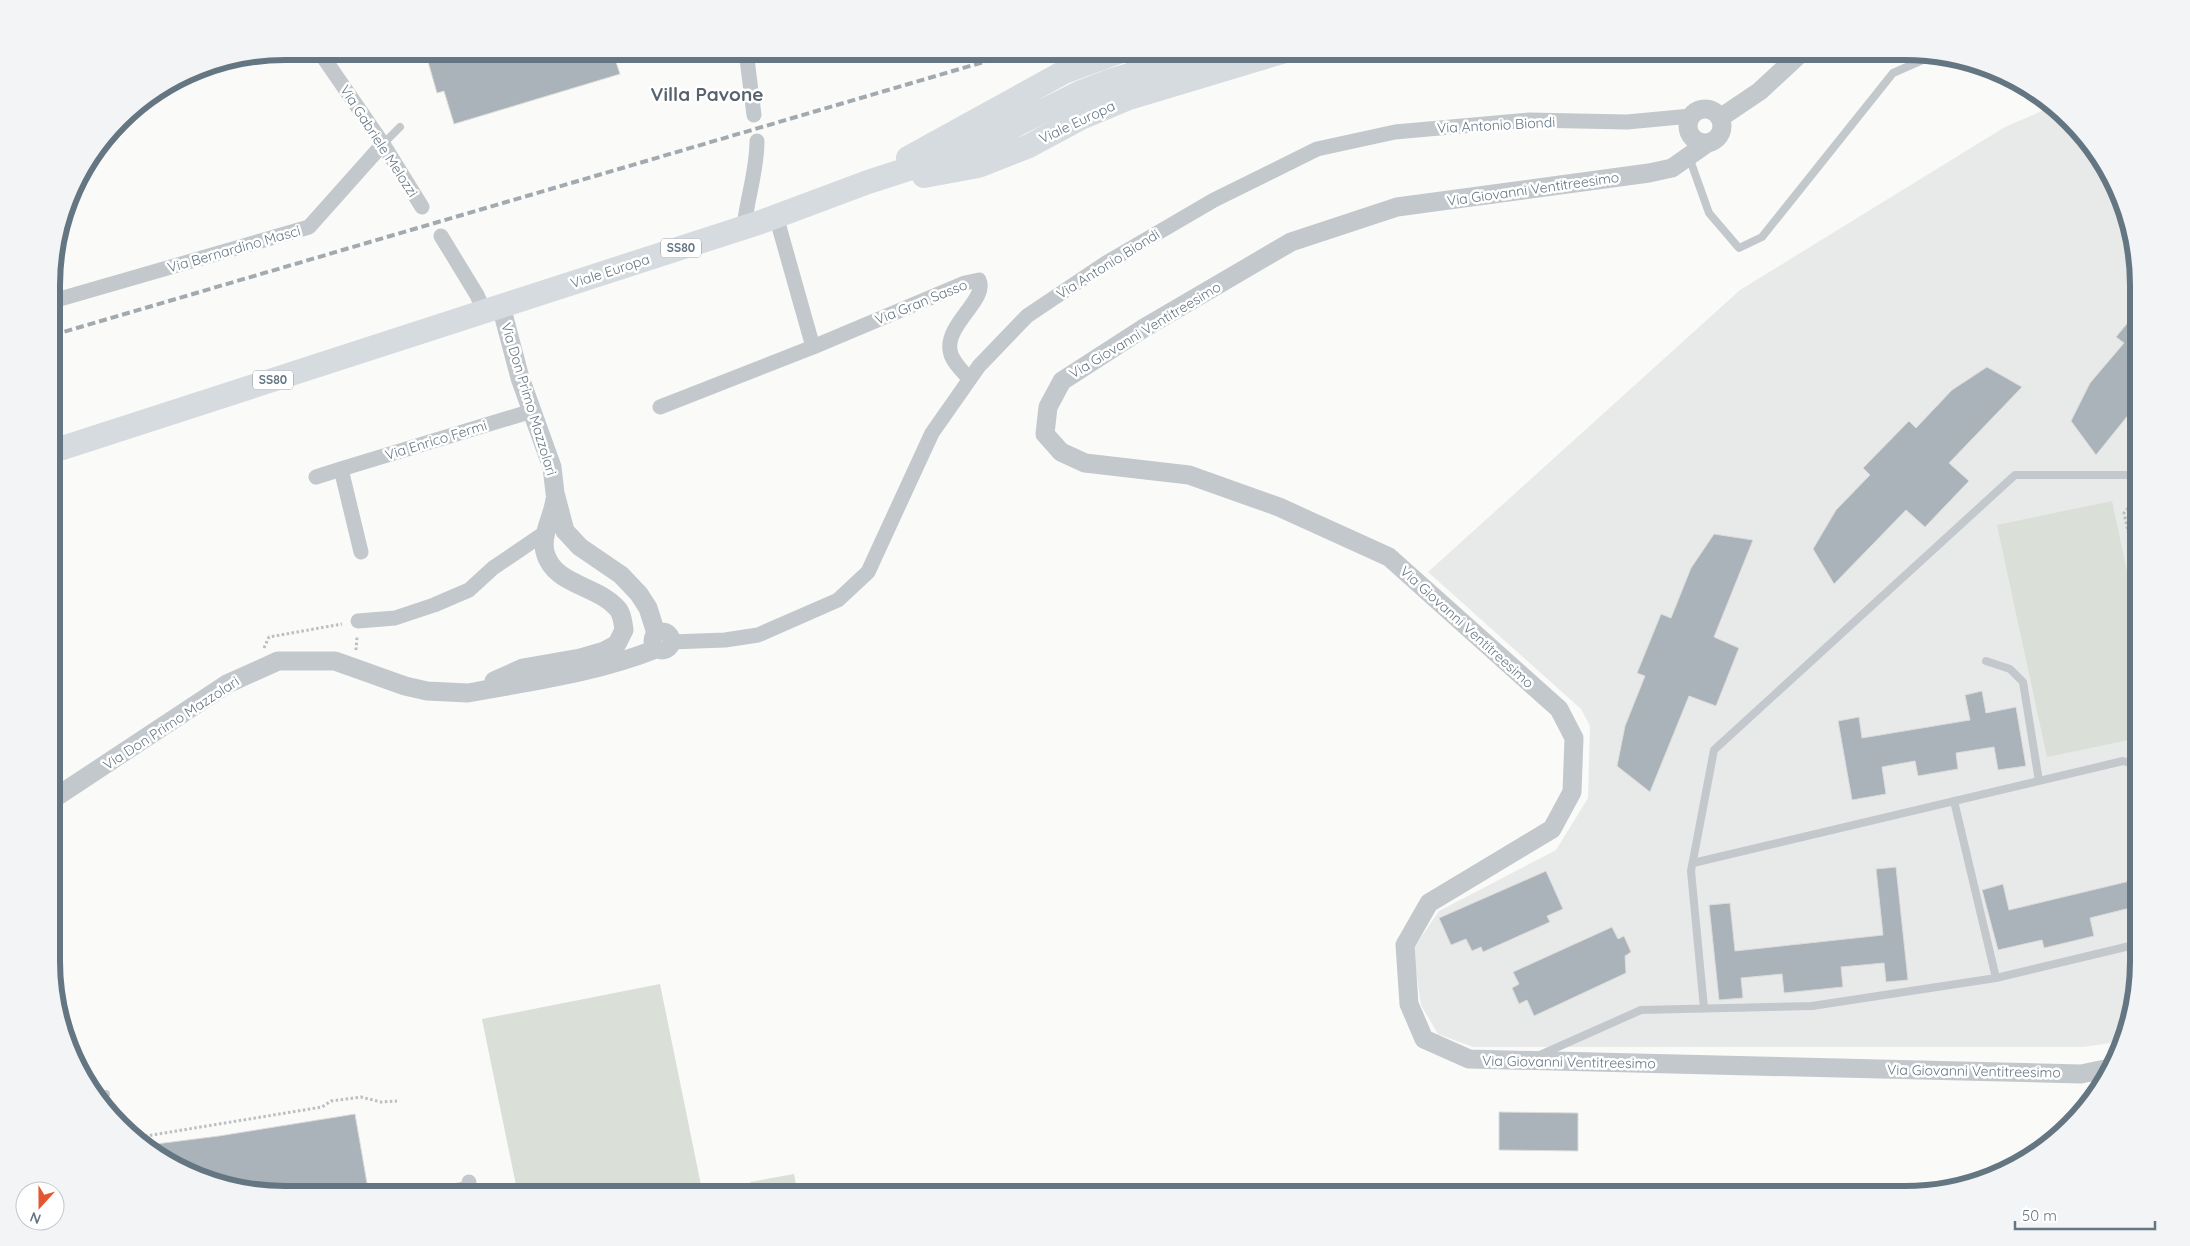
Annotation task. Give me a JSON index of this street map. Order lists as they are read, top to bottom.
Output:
{
  "streets": {
    "main road": ["Viale Europa", "SS80"],
    "street": [
      "Via Antonio Biondi",
      "Via Gabriele Melozzi",
      "Via Giovanni Ventitreesimo",
      "Via Bernardino Masci",
      "Via Gran Sasso",
      "Via Don Primo Mazzolari",
      "Via Enrico Fermi"
    ]
  },
  "crossings": [
    ["Viale Europa", "SS80"],
    ["Viale Europa", "Via Don Primo Mazzolari"],
    ["Via Antonio Biondi", "Via Giovanni Ventitreesimo"],
    ["Via Antonio Biondi", "Via Gran Sasso"],
    ["Via Antonio Biondi", "Via Don Primo Mazzolari"],
    ["Via Gabriele Melozzi", "Via Bernardino Masci"],
    ["SS80", "Via Don Primo Mazzolari"],
    ["Via Don Primo Mazzolari", "Via Enrico Fermi"]
  ],
  "districts": ["Villa Pavone"],
  "scale_bar": "50 m",
  "north": "bottom"
}
